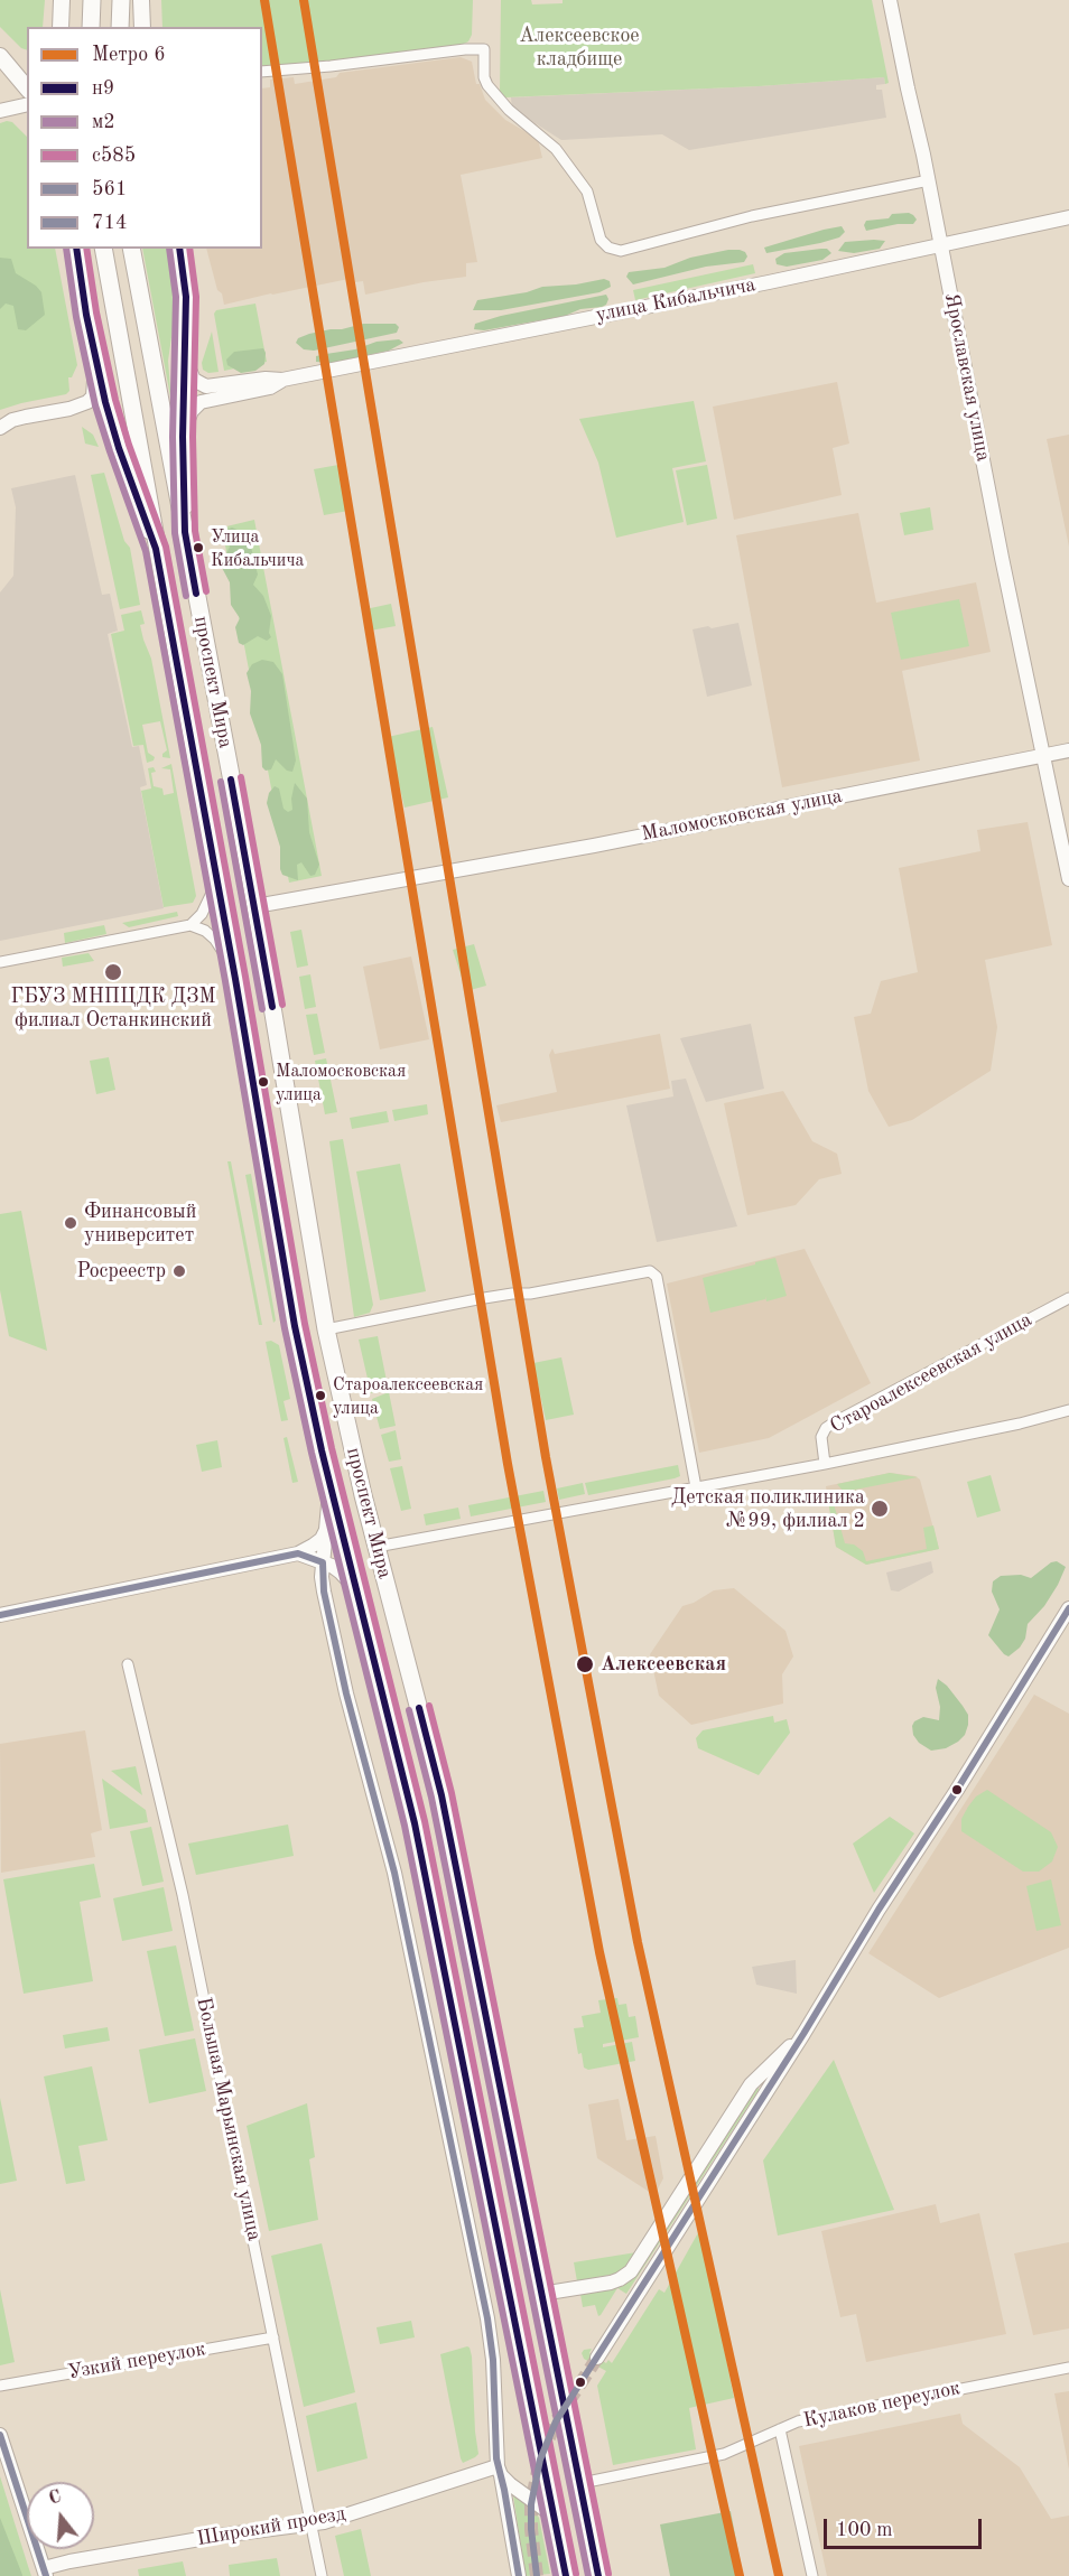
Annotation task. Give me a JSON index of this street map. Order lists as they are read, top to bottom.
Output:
{
  "streets": {
    "main road": ["проспект Мира"],
    "street": [
      "улица Кибальчича",
      "Ярославская улица",
      "Маломосковская улица",
      "Староалексеевская улица",
      "Большая Марьинская улица",
      "Узкий переулок",
      "Кулаков переулок",
      "Широкий проезд"
    ]
  },
  "crossings": [
    ["улица Кибальчича", "Ярославская улица"],
    ["Ярославская улица", "Маломосковская улица"],
    ["проспект Мира", "Маломосковская улица"],
    ["проспект Мира", "Кулаков переулок"],
    ["Большая Марьинская улица", "Узкий переулок"],
    ["Большая Марьинская улица", "Широкий проезд"]
  ],
  "parks": ["Алексеевское кладбище"],
  "places": [
    "Улица Кибальчича",
    "ГБУЗ МНПЦДК ДЗМ филиал Останкинский",
    "Маломосковская улица",
    "Финансовый университет",
    "Росреестр",
    "Староалексеевская улица",
    "Детская поликлиника №99, филиал 2",
    "Алексеевская"
  ],
  "lines": [
    "metro line 6",
    "transit line н9",
    "transit line м2",
    "transit line с585",
    "transit line 561",
    "transit line 714"
  ],
  "legend": [
    "Метро 6",
    "н9",
    "м2",
    "с585",
    "561",
    "714"
  ],
  "scale_bar": "100 m",
  "north": "top"
}
